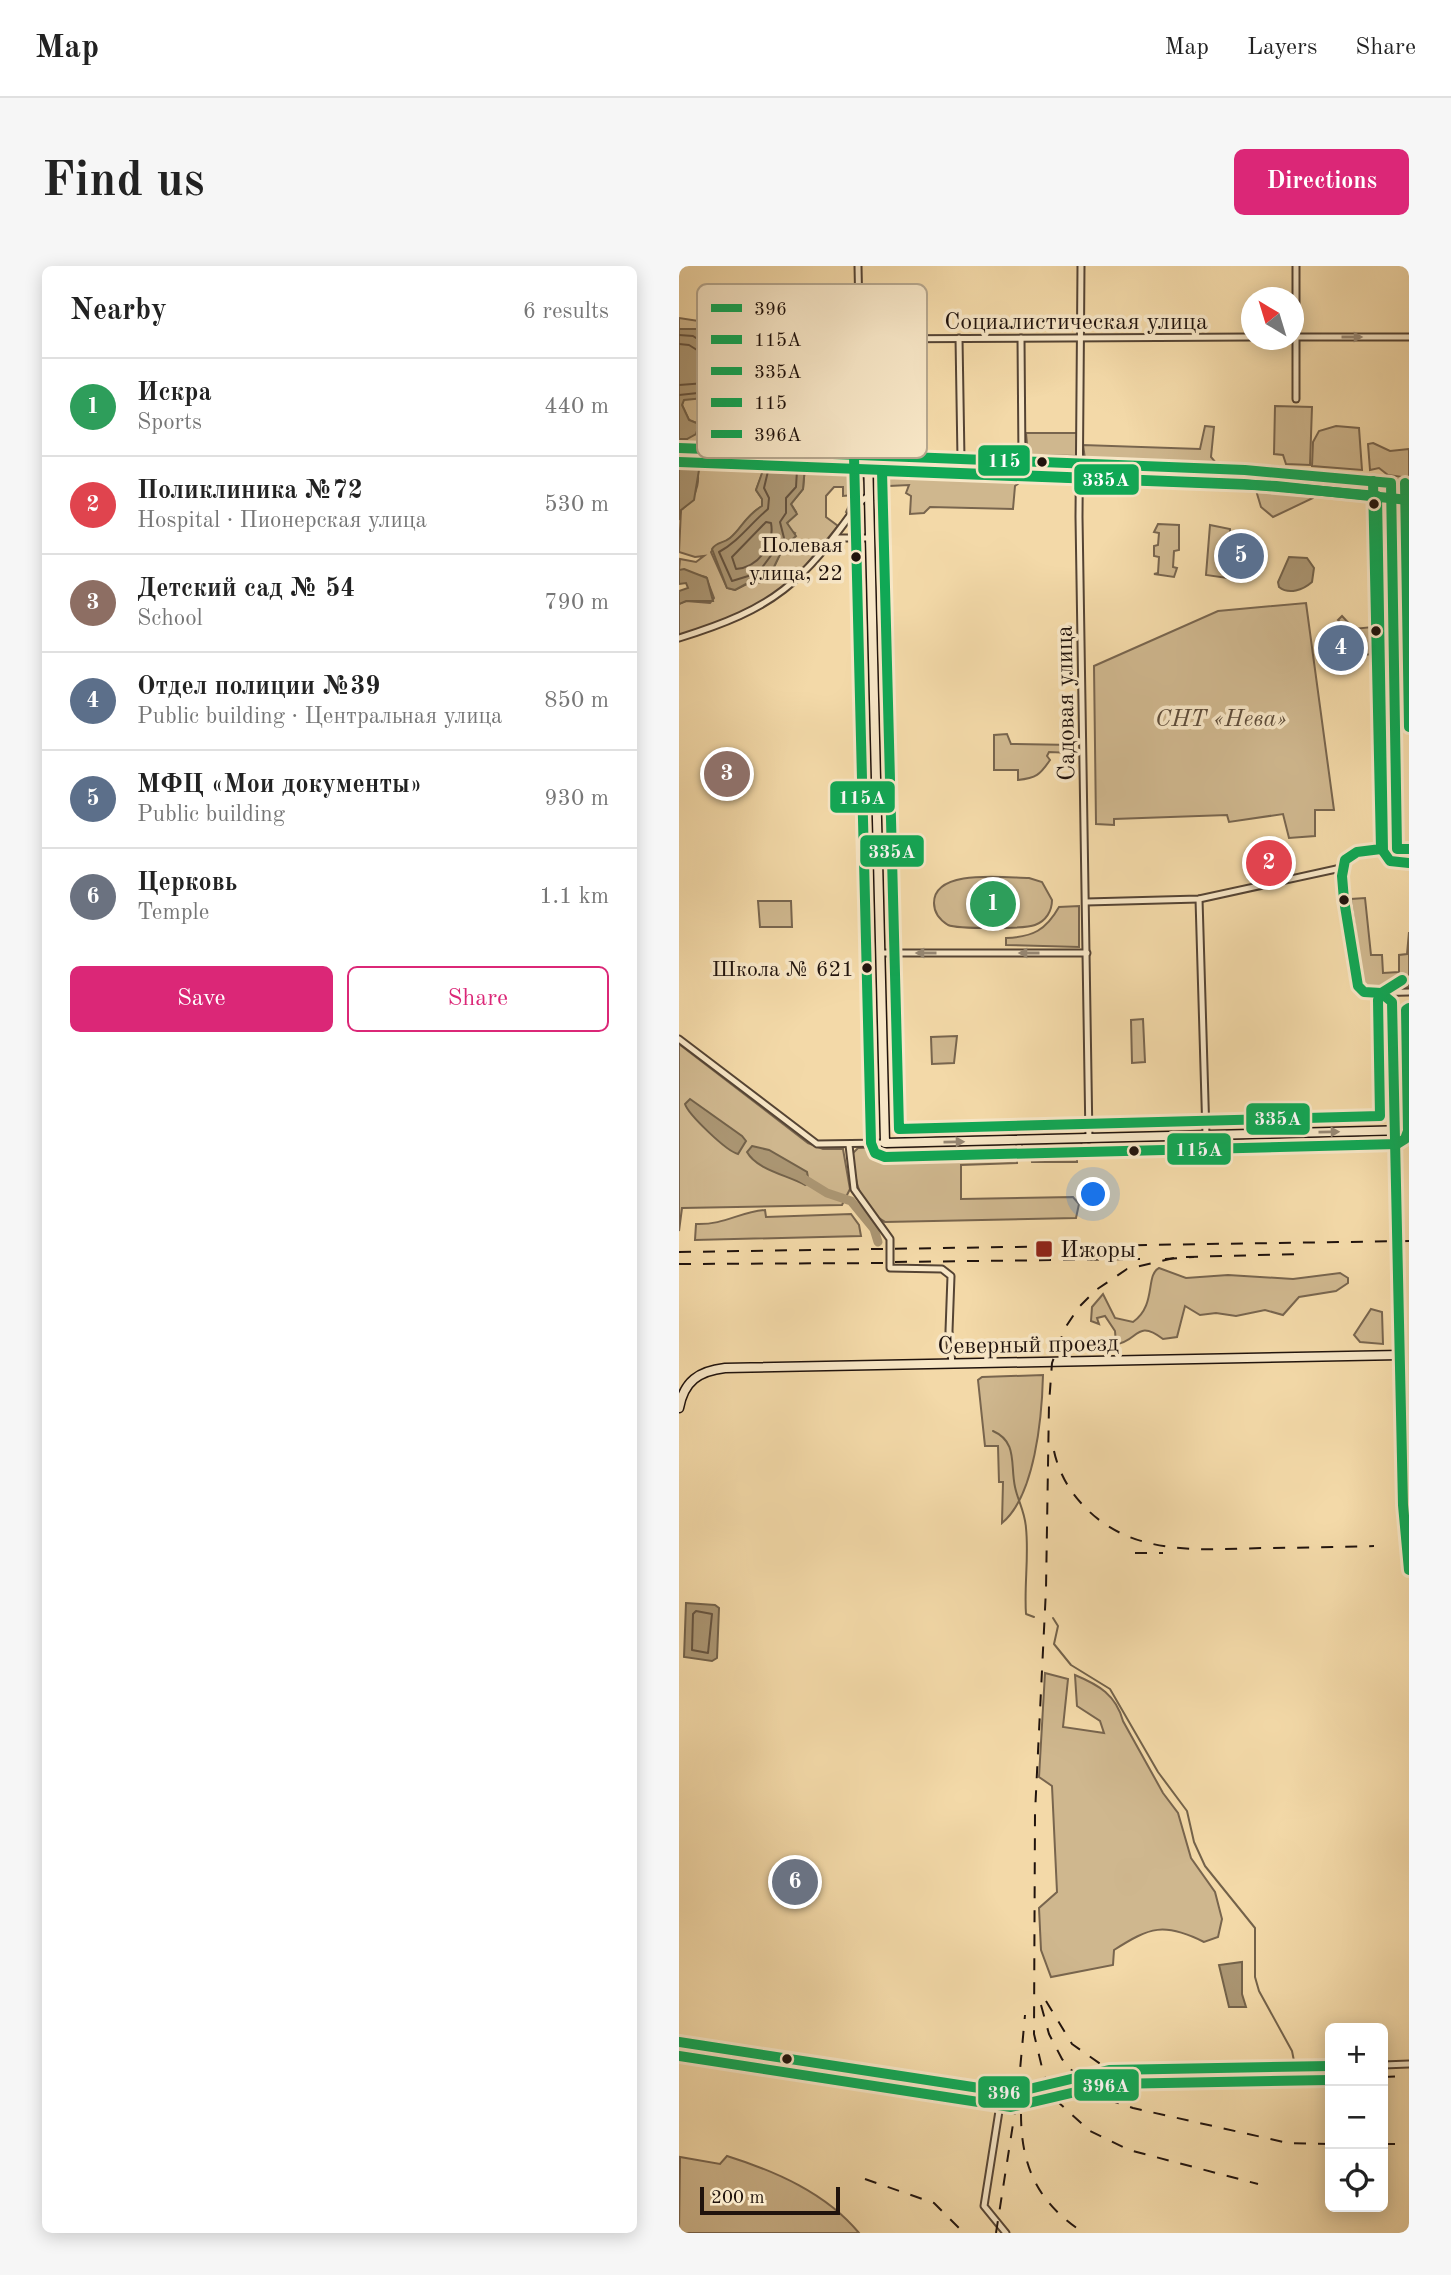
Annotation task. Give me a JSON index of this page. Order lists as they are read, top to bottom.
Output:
{
  "streets": {
    "street": ["Социалистическая улица", "Садовая улица", "Северный проезд"]
  },
  "crossings": [
    ["Социалистическая улица", "Садовая улица"]
  ],
  "parks": ["СНТ «Нева»"],
  "places": {
    "other": ["Полевая улица, 22", "Школа № 621"],
    "transit": ["Ижоры"]
  },
  "lines": [
    "transit line 115",
    "transit line 115А",
    "transit line 335А",
    "transit line 396",
    "transit line 396А"
  ],
  "legend": [
    "396",
    "115А",
    "335А",
    "115",
    "396А"
  ],
  "scale_bar": "200 m",
  "north": "top left",
  "page": {
    "header": "Map",
    "nav": ["Map", "Layers", "Share"],
    "buttons": [
      "Directions",
      ["Save", "Share"]
    ],
    "title": "Find us",
    "heading": ["Nearby", "6 results"],
    "list": [
      {
        "mark": "1",
        "name": "Искра",
        "note": "Sports",
        "value": "440 m"
      },
      {
        "mark": "2",
        "name": "Поликлиника №72",
        "note": "Hospital · Пионерская улица",
        "value": "530 m"
      },
      {
        "mark": "3",
        "name": "Детский сад № 54",
        "note": "School",
        "value": "790 m"
      },
      {
        "mark": "4",
        "name": "Отдел полиции №39",
        "note": "Public building · Центральная улица",
        "value": "850 m"
      },
      {
        "mark": "5",
        "name": "МФЦ «Мои документы»",
        "note": "Public building",
        "value": "930 m"
      },
      {
        "mark": "6",
        "name": "Церковь",
        "note": "Temple",
        "value": "1.1 km"
      }
    ],
    "pins": [
      "5",
      "4",
      "3",
      "2",
      "1",
      "6"
    ],
    "map_buttons": ["+", "−"],
    "scale": "200 m"
  }
}
